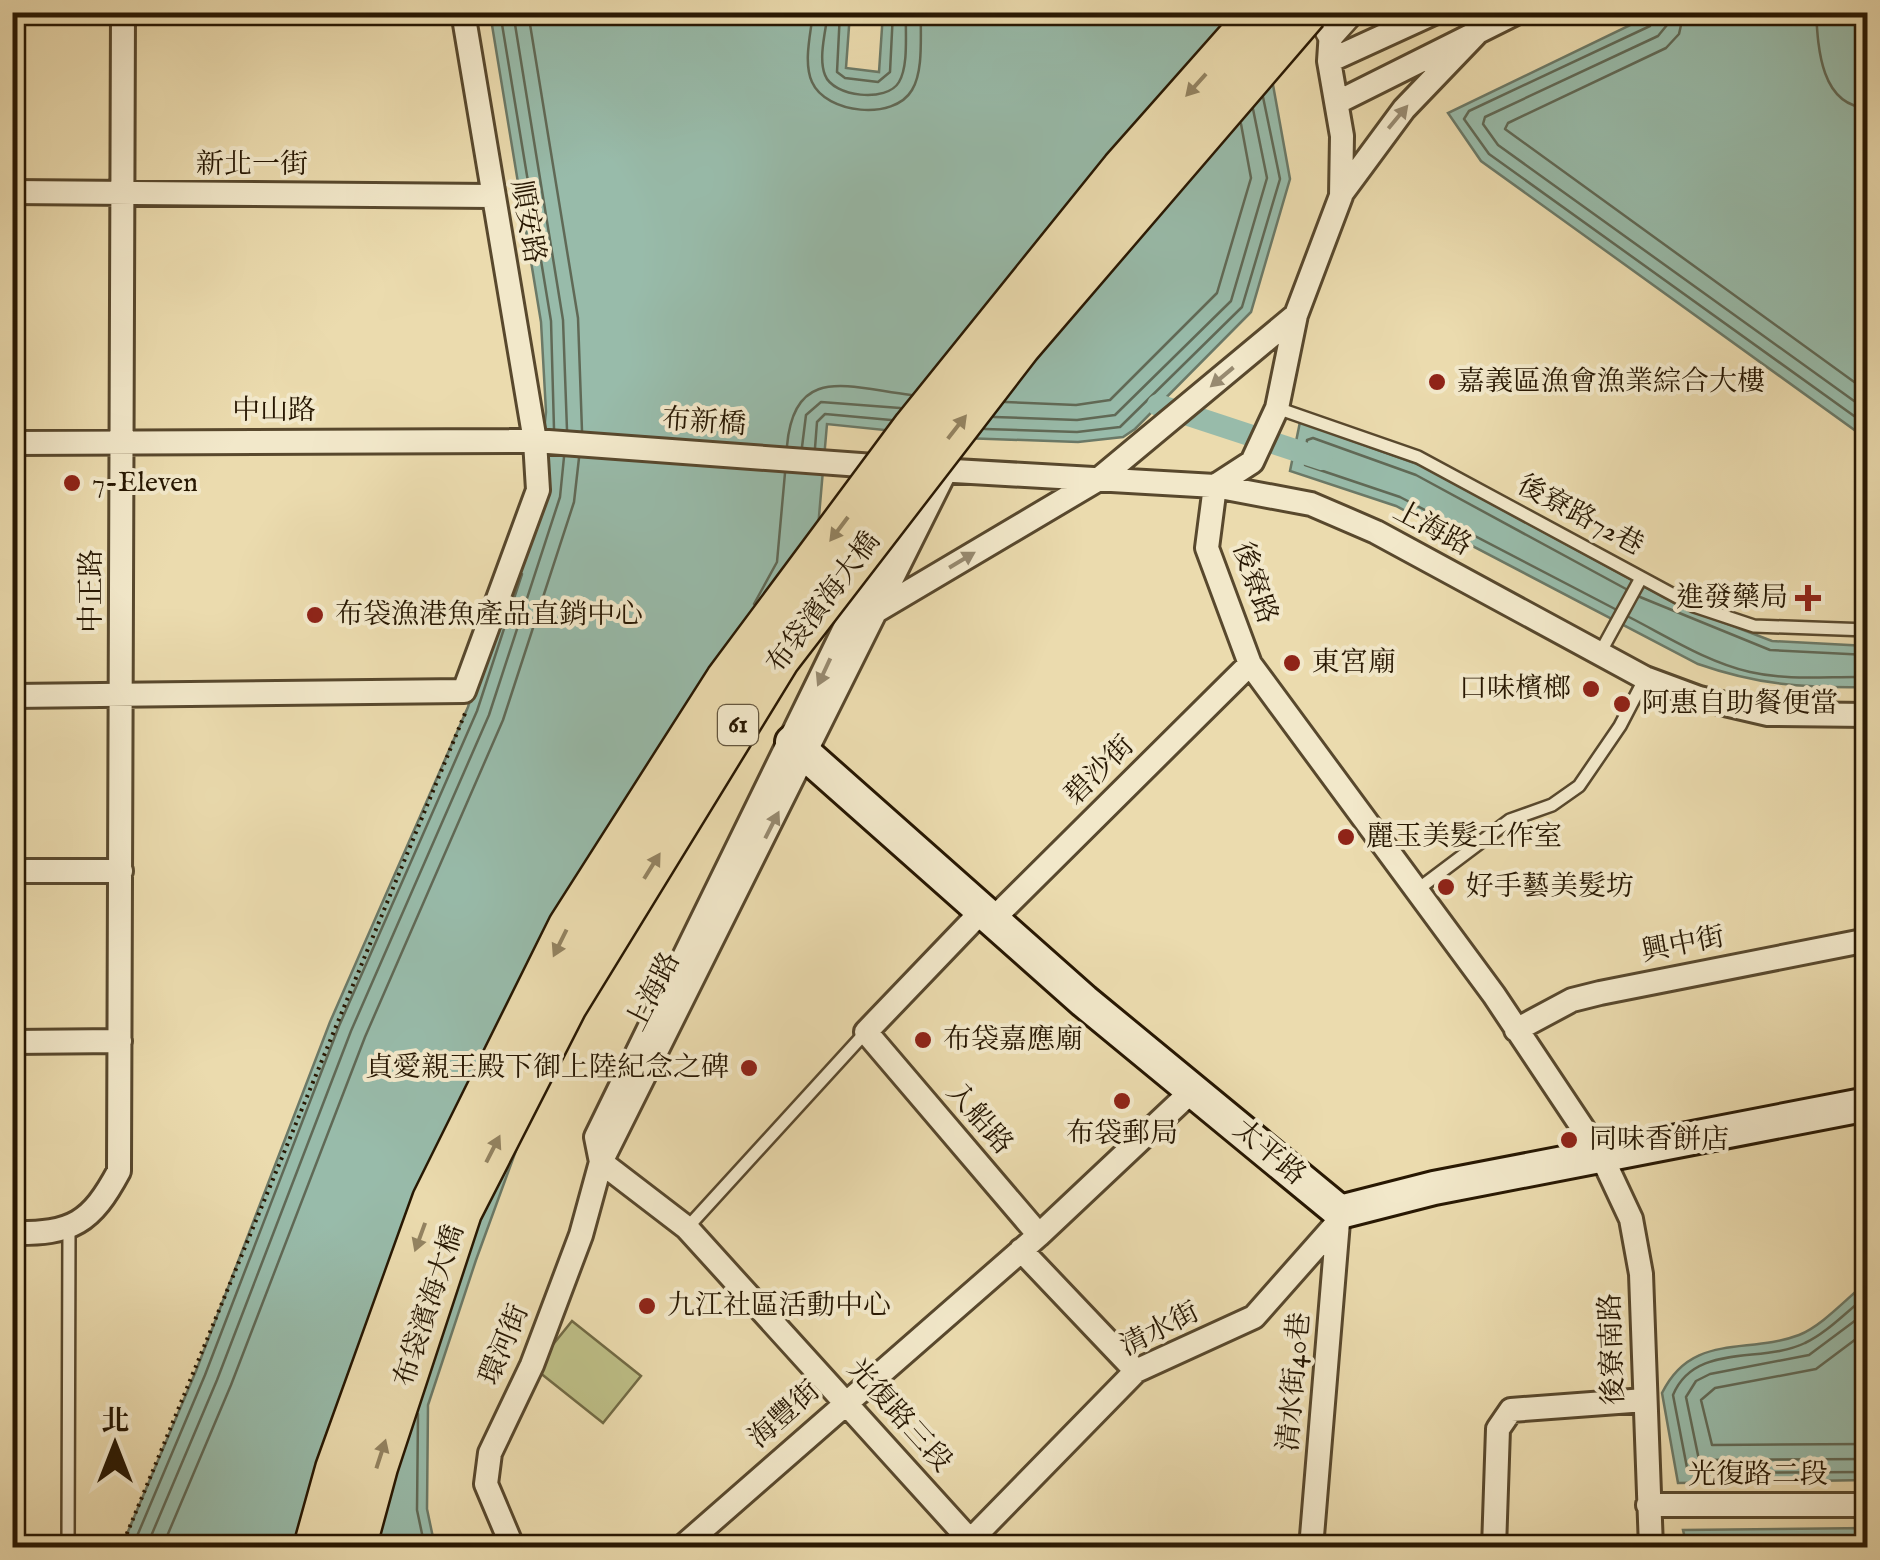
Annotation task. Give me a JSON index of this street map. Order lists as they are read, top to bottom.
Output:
{
  "streets": {
    "highway": ["布袋濱海大橋", "61"],
    "main road": ["太平路"],
    "street": [
      "新北一街",
      "順安路",
      "中山路",
      "布新橋",
      "上海路",
      "後寮路",
      "中正路",
      "碧沙街",
      "興中街",
      "入船路",
      "清水街",
      "環河街",
      "後寮南路",
      "清水街40巷",
      "海豐街",
      "光復路三段",
      "光復路二段"
    ],
    "lane": ["後寮路72巷"]
  },
  "crossings": [
    ["新北一街", "順安路"],
    ["新北一街", "中正路"],
    ["順安路", "中山路"],
    ["順安路", "布新橋"],
    ["中山路", "布新橋"],
    ["中山路", "中正路"],
    ["布新橋", "上海路"],
    ["上海路", "後寮路"],
    ["上海路", "太平路"],
    ["上海路", "環河街"],
    ["上海路", "光復路三段"],
    ["後寮路", "碧沙街"],
    ["後寮路", "興中街"],
    ["後寮路", "後寮南路"],
    ["碧沙街", "太平路"],
    ["入船路", "清水街"],
    ["入船路", "海豐街"],
    ["太平路", "清水街"],
    ["太平路", "清水街40巷"],
    ["清水街", "清水街40巷"],
    ["清水街", "光復路三段"],
    ["環河街", "光復路三段"],
    ["後寮南路", "光復路二段"],
    ["海豐街", "光復路三段"]
  ],
  "places": {
    "other": [
      "嘉義區漁會漁業綜合大樓",
      "7-Eleven",
      "布袋漁港魚產品直銷中心",
      "東宮廟",
      "口味檳榔",
      "阿惠自助餐便當",
      "麗玉美髮工作室",
      "好手藝美髮坊",
      "布袋嘉應廟",
      "貞愛親王殿下御上陸紀念之碑",
      "布袋郵局",
      "同味香餅店",
      "九江社區活動中心"
    ],
    "health": ["進發藥局"]
  },
  "north": "top"
}
